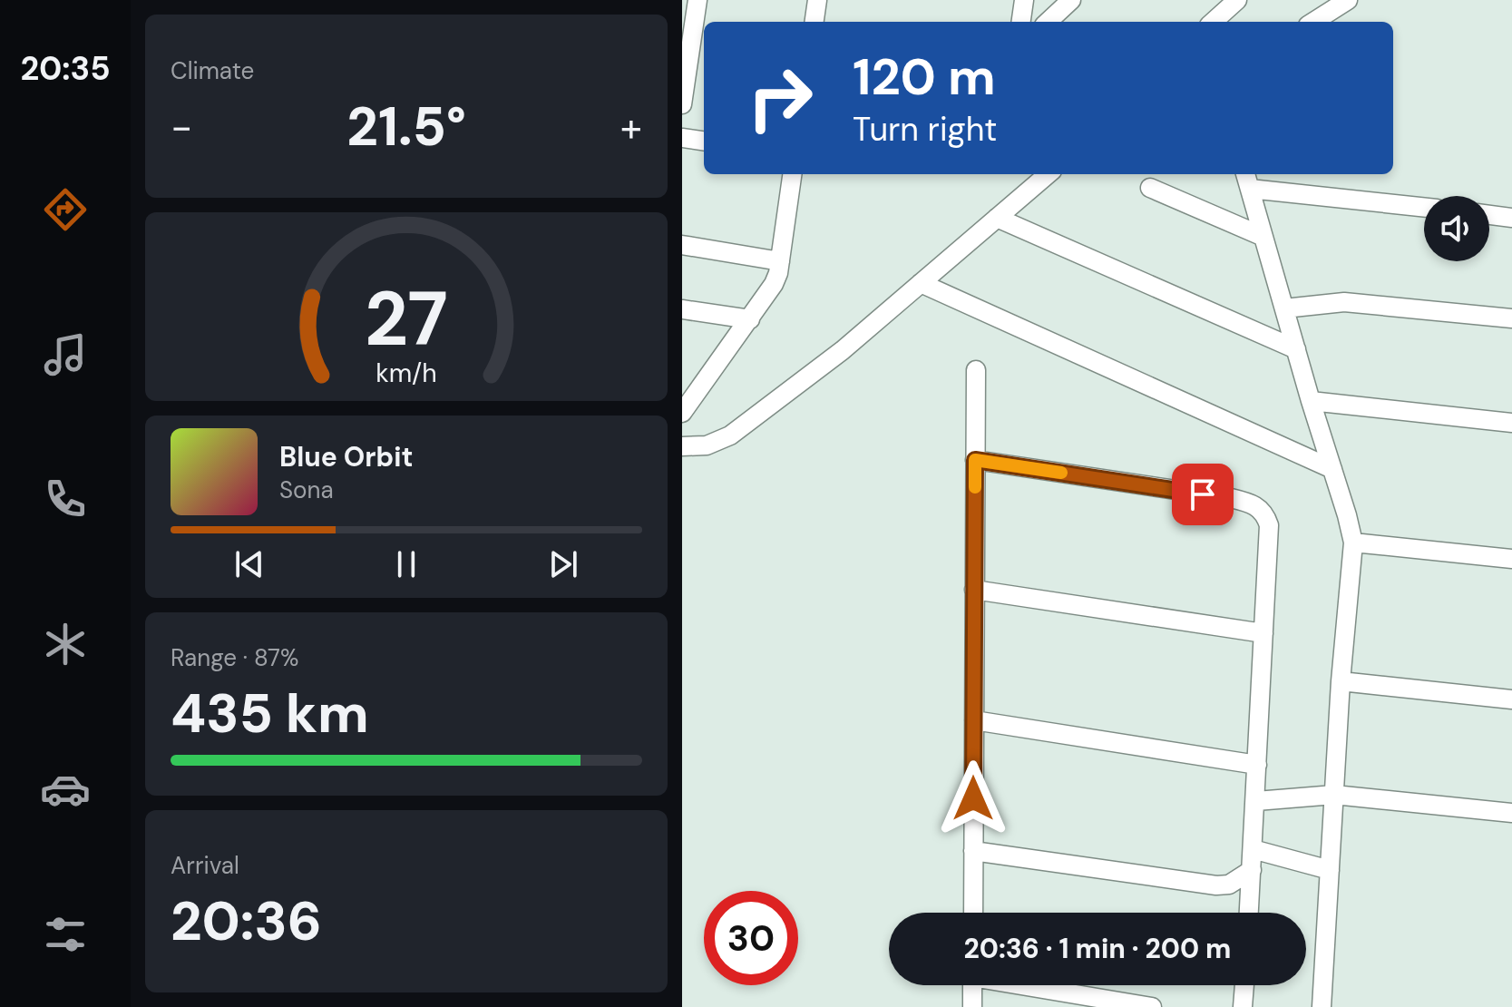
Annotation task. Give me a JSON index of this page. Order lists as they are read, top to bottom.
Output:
{
  "page": {
    "tabs": "20:35",
    "tile": [
      "Climate",
      ["Range · 87%", "435 km"],
      ["Arrival", "20:36"]
    ],
    "turn": ["120 m", "Turn right"],
    "heat": ["−", "21.5°", "+"],
    "song": ["Blue Orbit", "Sona"],
    "limit": "30",
    "trip": "20:36 · 1 min · 200 m",
    "gauge": ["27", "km/h"]
  }
}
